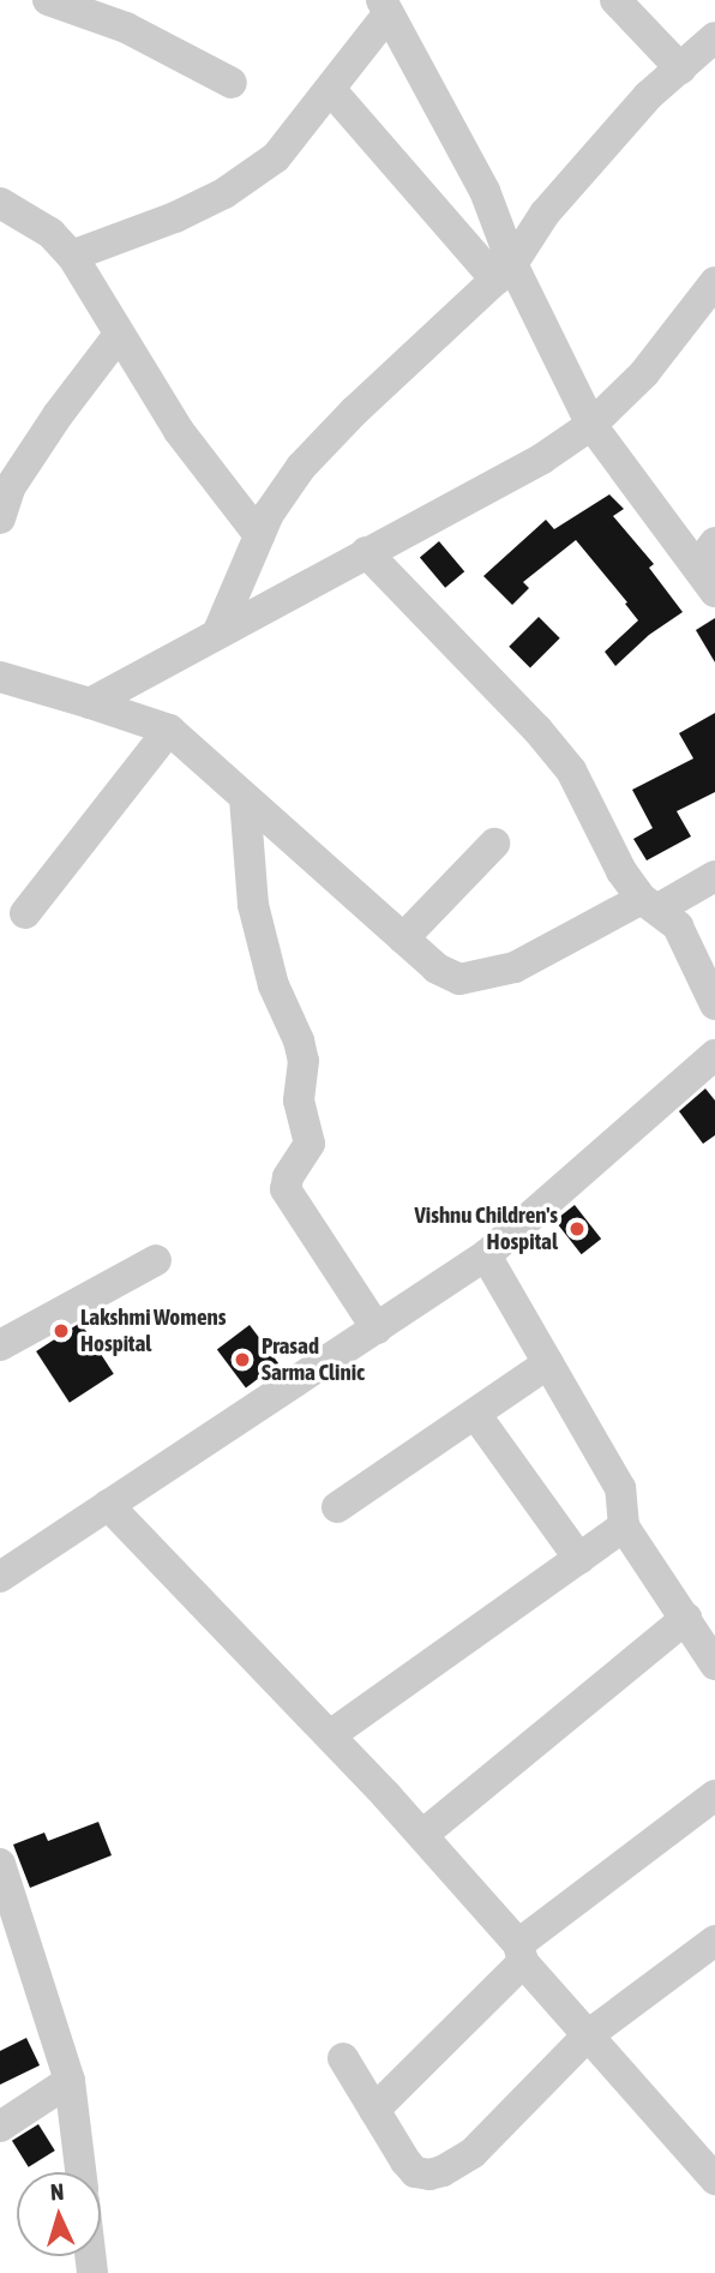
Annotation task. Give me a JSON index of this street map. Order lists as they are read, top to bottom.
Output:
{
  "places": ["Vishnu Children's Hospital", "Lakshmi Womens Hospital", "Prasad Sarma Clinic"],
  "north": "top"
}
